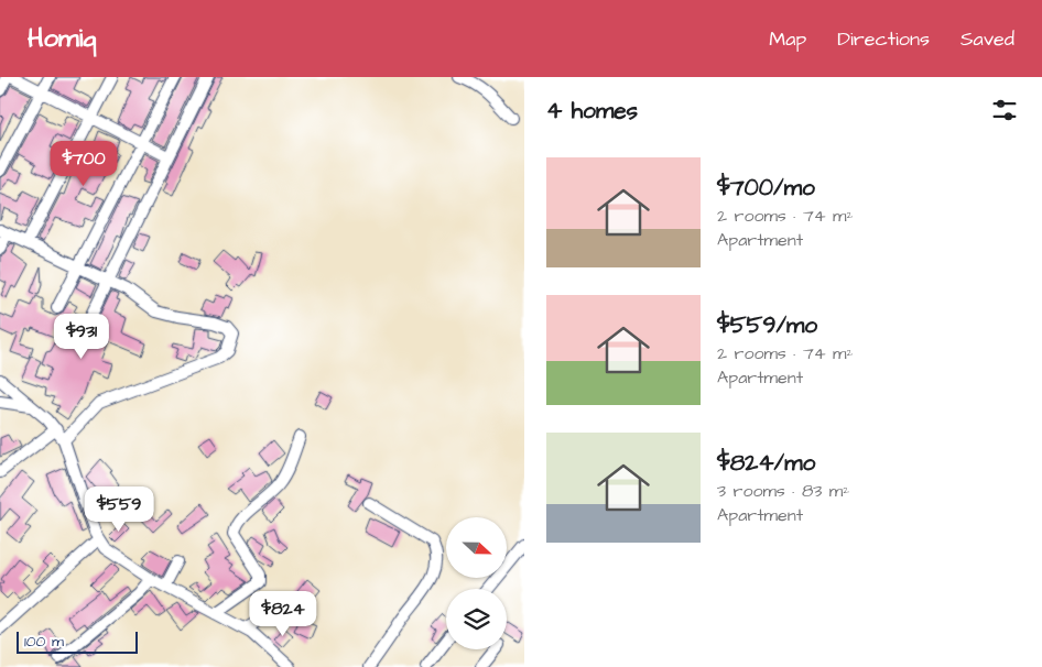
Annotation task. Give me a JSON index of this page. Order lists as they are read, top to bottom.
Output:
{
  "scale_bar": "100 m",
  "north": "right",
  "page": {
    "header": "Homiq",
    "nav": ["Map", "Directions", "Saved"],
    "heading": "4 homes",
    "price": [
      "$700",
      "$931",
      "$559",
      "$824"
    ],
    "list": [
      {
        "name": "$700/mo",
        "note": "2 rooms · 74 m² · Apartment"
      },
      {
        "name": "$559/mo",
        "note": "2 rooms · 74 m² · Apartment"
      },
      {
        "name": "$824/mo",
        "note": "3 rooms · 83 m² · Apartment"
      }
    ],
    "scale": "100 m"
  }
}
